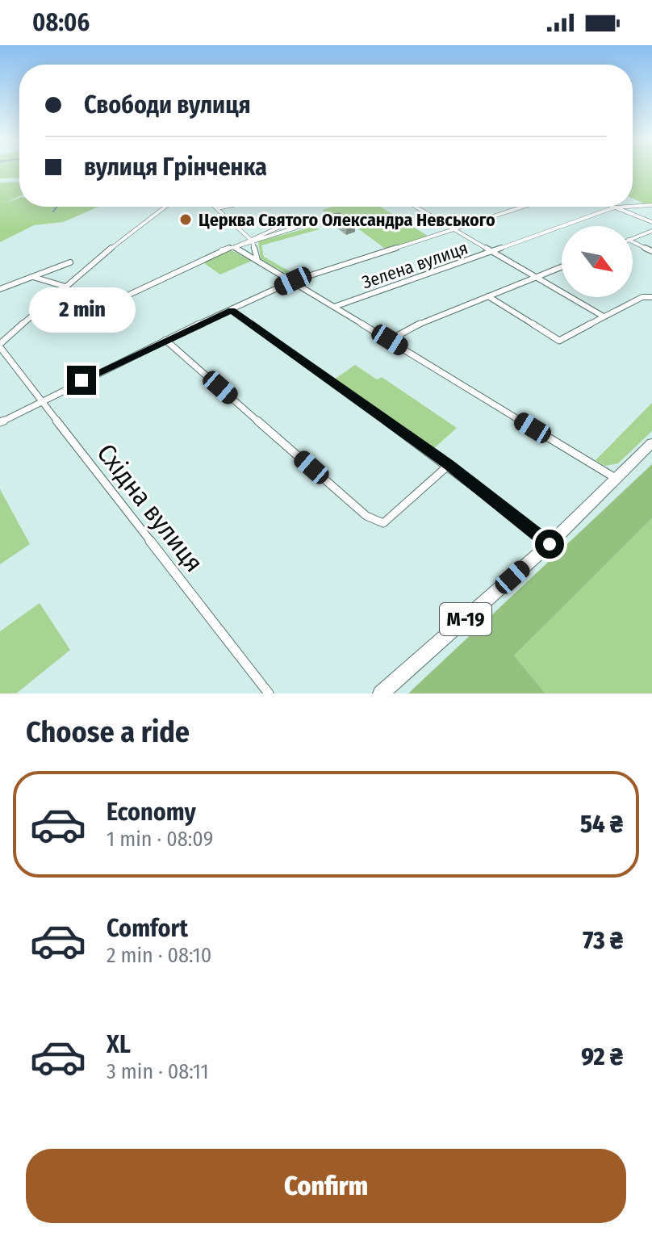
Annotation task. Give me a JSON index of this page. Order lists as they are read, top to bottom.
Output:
{
  "streets": {
    "highway": ["М-19"],
    "street": ["Зелена вулиця", "Східна вулиця"]
  },
  "places": ["Церква Святого Олександра Невського"],
  "north": "bottom right",
  "page": {
    "status": "08:06",
    "banner": ["Свободи вулиця", "вулиця Грінченка"],
    "bubble": "2 min",
    "heading": "Choose a ride",
    "list": [
      {
        "name": "Economy",
        "note": "1 min · 08:09",
        "value": "54 ₴"
      },
      {
        "name": "Comfort",
        "note": "2 min · 08:10",
        "value": "73 ₴"
      },
      {
        "name": "XL",
        "note": "3 min · 08:11",
        "value": "92 ₴"
      }
    ],
    "buttons": "Confirm"
  }
}
